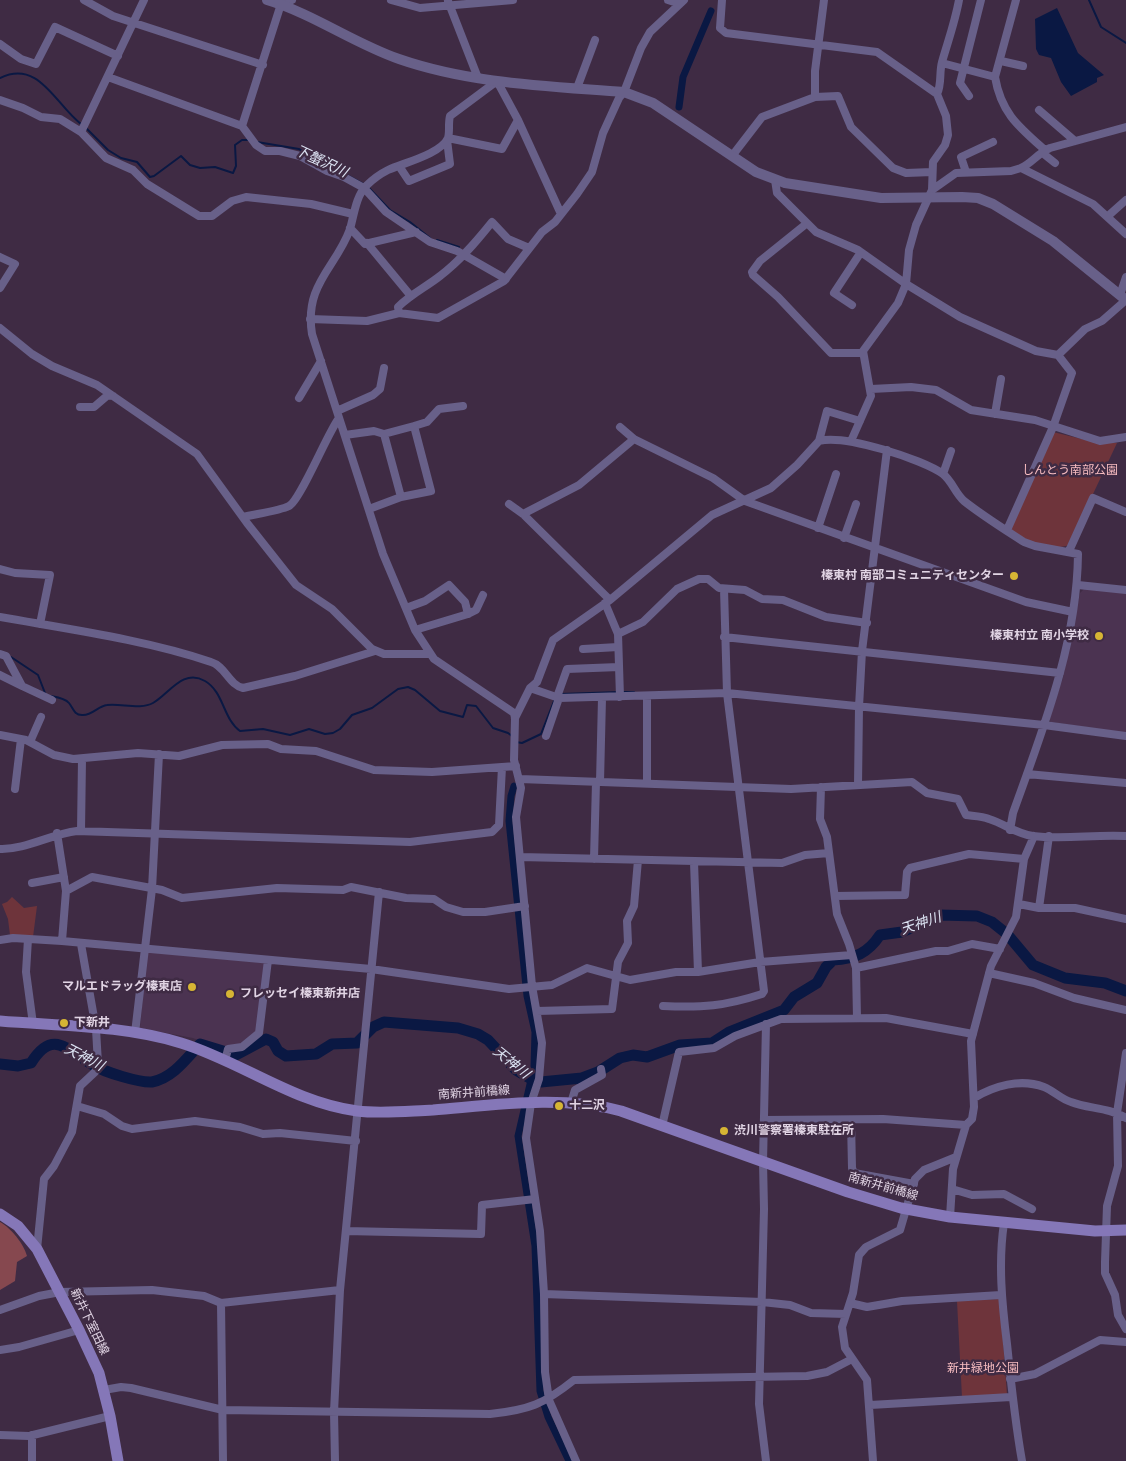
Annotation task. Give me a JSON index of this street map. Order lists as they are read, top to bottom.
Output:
{
  "streets": {
    "main road": ["南新井前橋線", "新井下室田線"]
  },
  "water": ["下蟹沢川", "天神川"],
  "parks": ["しんとう南部公園", "新井緑地公園"],
  "places": [
    "榛東村 南部コミュニティセンター",
    "榛東村立 南小学校",
    "マルエドラッグ榛東店",
    "フレッセイ榛東新井店",
    "下新井",
    "十二沢",
    "渋川警察署榛東駐在所"
  ]
}
